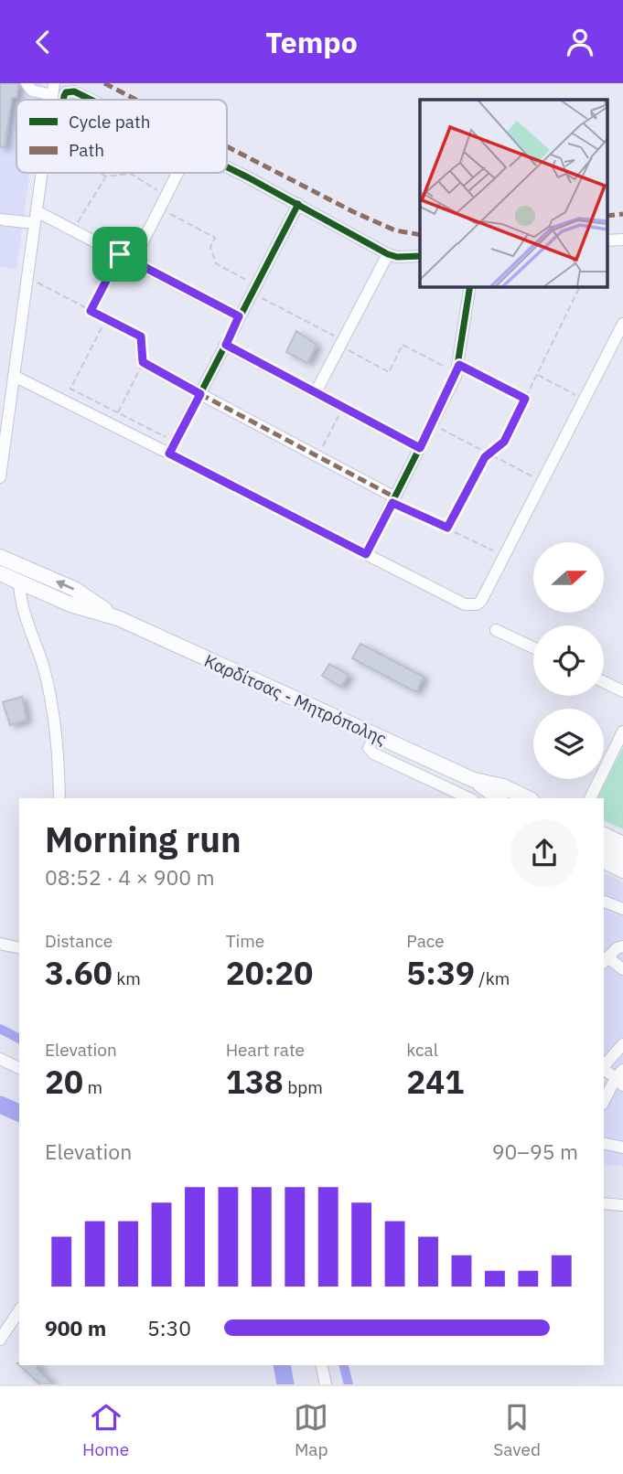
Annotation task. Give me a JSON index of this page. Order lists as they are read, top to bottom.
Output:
{
  "streets": {
    "main road": ["Καρδίτσας - Μητρόπολης"]
  },
  "legend": ["Cycle path", "Path"],
  "north": "right",
  "page": {
    "header": "Tempo",
    "heading": ["Morning run", "08:52 · 4 × 900 m"],
    "stats": [
      ["Distance", "3.60 km"],
      ["Time", "20:20"],
      ["Pace", "5:39 /km"],
      ["Elevation", "20 m"],
      ["Heart rate", "138 bpm"],
      ["kcal", "241"]
    ],
    "chart": ["Elevation", "90–95 m"],
    "list": [
      {
        "name": "900 m",
        "note": "5:30"
      }
    ],
    "tabs": ["Home", "Map", "Saved"]
  }
}
